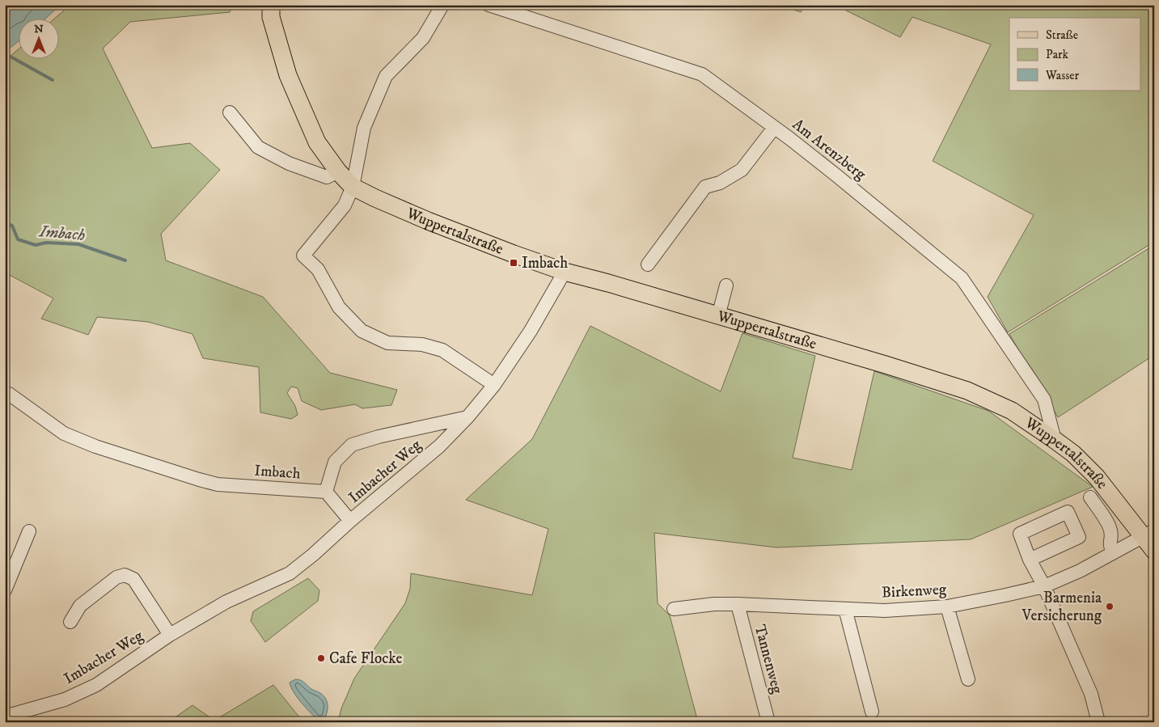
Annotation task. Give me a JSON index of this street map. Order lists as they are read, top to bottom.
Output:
{
  "streets": {
    "main road": ["Wuppertalstraße"],
    "street": [
      "Am Arenzberg",
      "Imbacher Weg",
      "Imbach",
      "Birkenweg",
      "Tannenweg"
    ]
  },
  "crossings": [
    ["Am Arenzberg", "Wuppertalstraße"],
    ["Wuppertalstraße", "Imbacher Weg"],
    ["Wuppertalstraße", "Birkenweg"],
    ["Birkenweg", "Tannenweg"]
  ],
  "water": ["Imbach"],
  "places": {
    "transit": ["Imbach"],
    "other": ["Barmenia Versicherung", "Cafe Flocke"]
  },
  "legend": ["Straße", "Park", "Wasser"],
  "north": "top"
}
